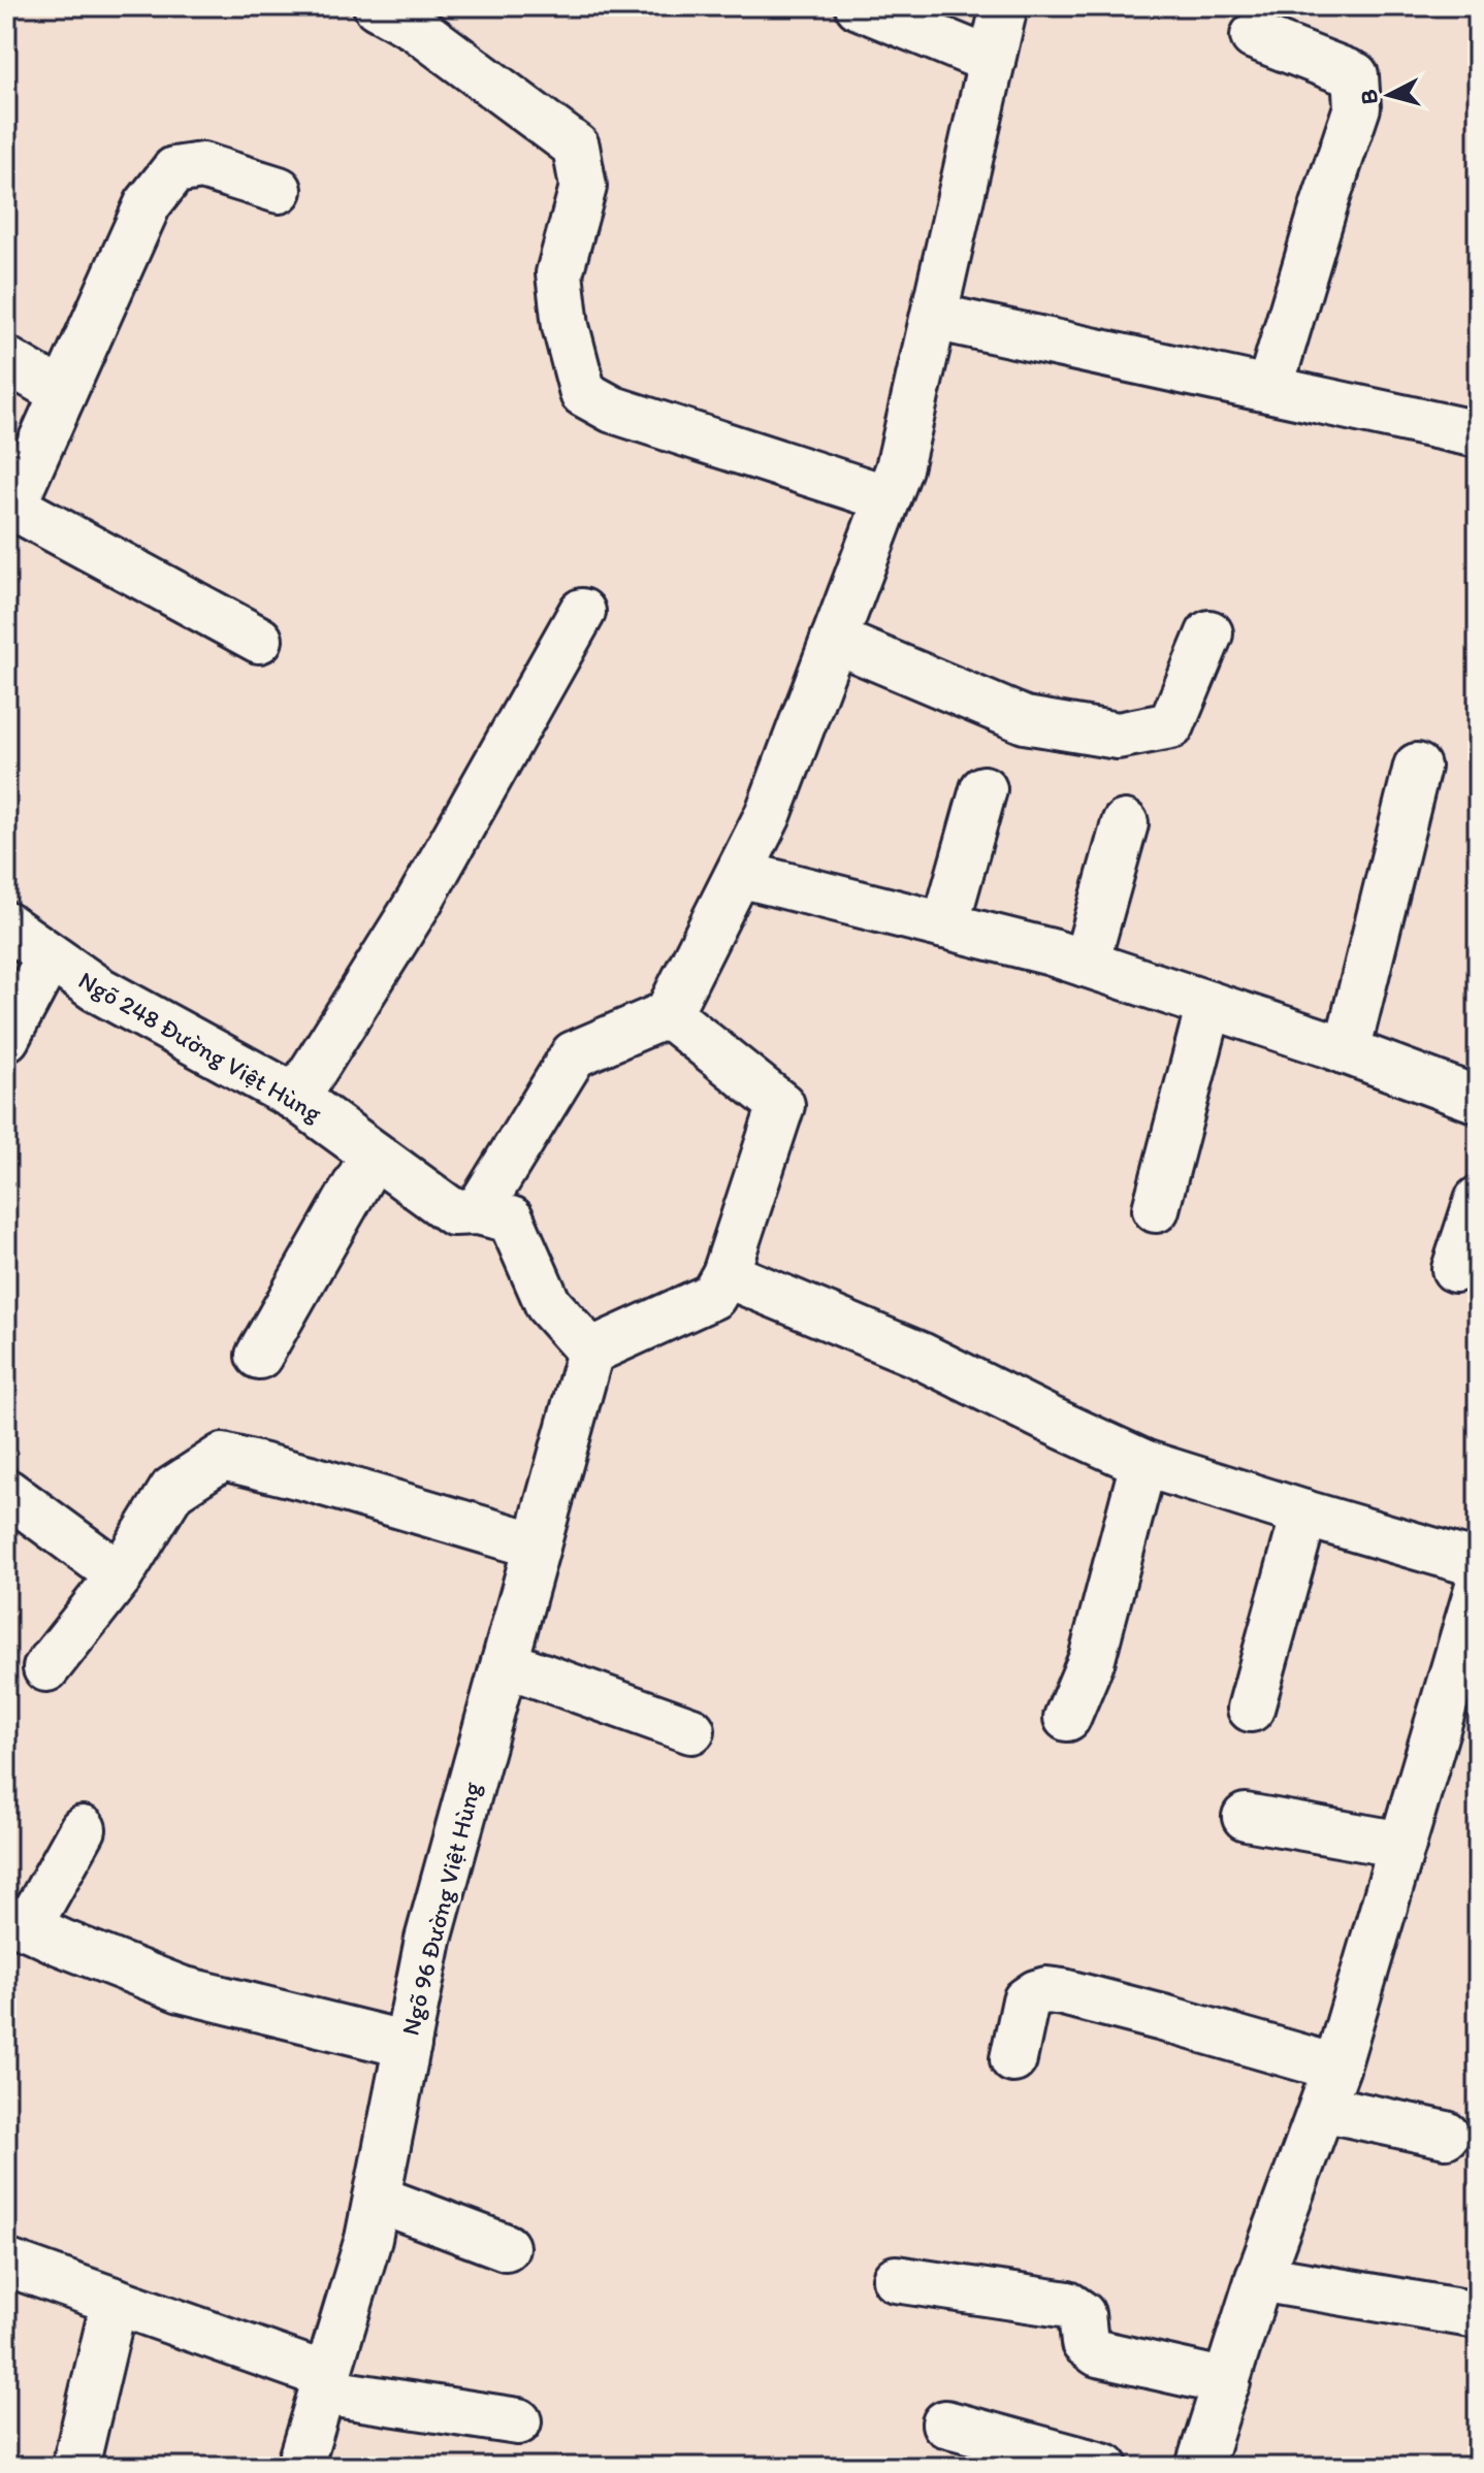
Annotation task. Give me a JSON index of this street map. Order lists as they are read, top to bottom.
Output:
{
  "streets": {
    "street": ["Ngõ 248 Đường Việt Hùng", "Ngõ 96 Đường Việt Hùng"]
  },
  "crossings": [
    ["Ngõ 248 Đường Việt Hùng", "Ngõ 96 Đường Việt Hùng"]
  ],
  "north": "left"
}
